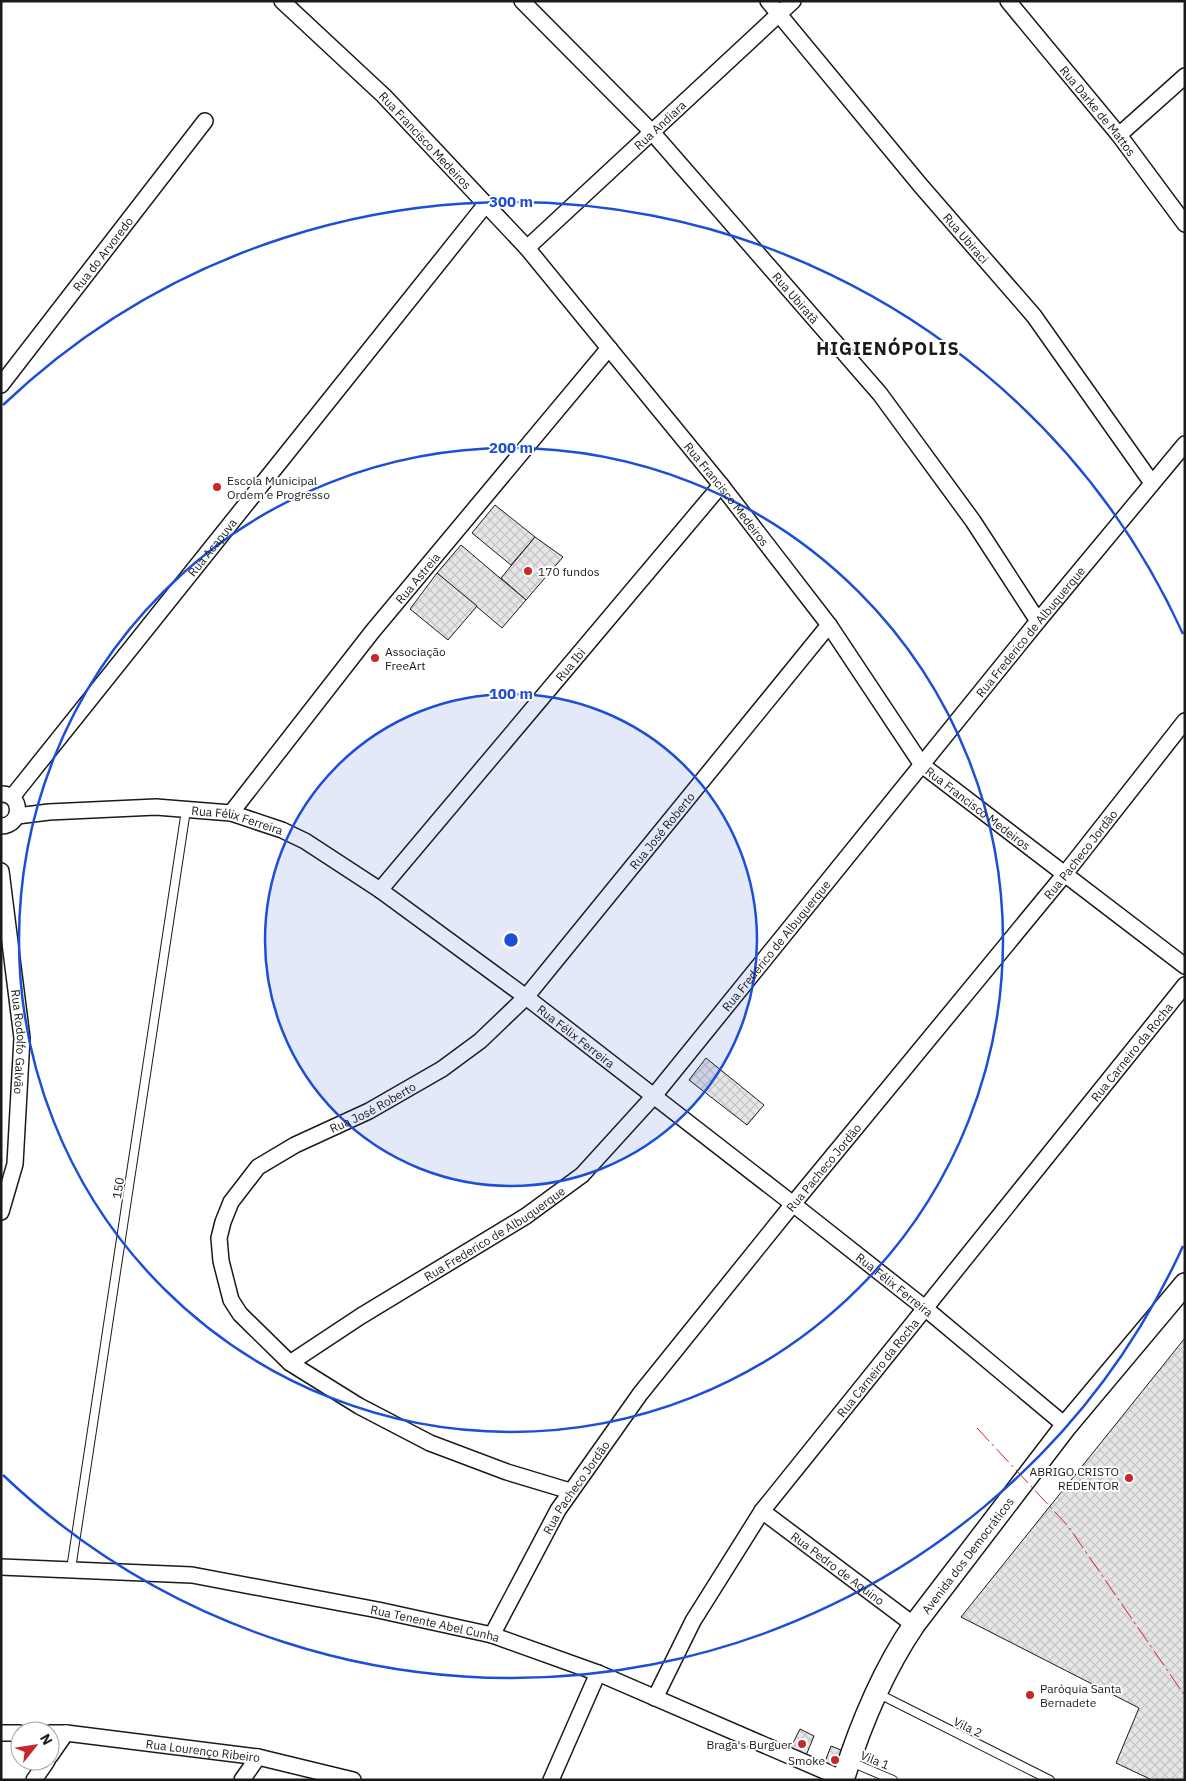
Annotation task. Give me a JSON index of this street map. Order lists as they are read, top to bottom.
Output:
{
  "streets": {
    "street": [
      "Rua Darke de Mattos",
      "Rua Andiara",
      "Rua Francisco Medeiros",
      "Rua Ubiraci",
      "Rua do Arvoredo",
      "Rua Ubiratã",
      "Rua Acapuva",
      "Rua Astreia",
      "Rua Frederico de Albuquerque",
      "Rua Ibi",
      "Rua Félix Ferreira",
      "Rua José Roberto",
      "Rua Pacheco Jordão",
      "Rua Rodolfo Galvão",
      "Rua Carneiro da Rocha",
      "Avenida dos Democráticos",
      "Rua Pedro de Aquino",
      "Rua Tenente Abel Cunha",
      "Rua Lourenço Ribeiro"
    ],
    "lane": ["150", "Vila 2", "Vila 1"]
  },
  "crossings": [
    ["Rua Andiara", "Rua Francisco Medeiros"],
    ["Rua Andiara", "Rua Ubiraci"],
    ["Rua Andiara", "Rua Ubiratã"],
    ["Rua Francisco Medeiros", "Rua Acapuva"],
    ["Rua Francisco Medeiros", "Rua Astreia"],
    ["Rua Francisco Medeiros", "Rua Frederico de Albuquerque"],
    ["Rua Francisco Medeiros", "Rua Ibi"],
    ["Rua Francisco Medeiros", "Rua José Roberto"],
    ["Rua Francisco Medeiros", "Rua Pacheco Jordão"],
    ["Rua Ubiraci", "Rua Frederico de Albuquerque"],
    ["Rua Ubiratã", "Rua Frederico de Albuquerque"],
    ["Rua Astreia", "Rua Félix Ferreira"],
    ["Rua Frederico de Albuquerque", "Rua Félix Ferreira"],
    ["Rua Frederico de Albuquerque", "Rua José Roberto"],
    ["Rua Ibi", "Rua Félix Ferreira"],
    ["Rua Félix Ferreira", "Rua José Roberto"],
    ["Rua Félix Ferreira", "Rua Pacheco Jordão"],
    ["Rua Félix Ferreira", "Rua Carneiro da Rocha"],
    ["Rua Félix Ferreira", "150"],
    ["Rua Félix Ferreira", "Avenida dos Democráticos"],
    ["Rua José Roberto", "Rua Pacheco Jordão"],
    ["Rua Pacheco Jordão", "Rua Tenente Abel Cunha"],
    ["Rua Carneiro da Rocha", "Rua Pedro de Aquino"],
    ["Rua Carneiro da Rocha", "Rua Tenente Abel Cunha"],
    ["150", "Rua Tenente Abel Cunha"],
    ["Avenida dos Democráticos", "Rua Pedro de Aquino"],
    ["Avenida dos Democráticos", "Rua Tenente Abel Cunha"],
    ["Avenida dos Democráticos", "Vila 2"],
    ["Avenida dos Democráticos", "Vila 1"],
    ["Rua Tenente Abel Cunha", "Vila 1"]
  ],
  "districts": ["HIGIENÓPOLIS"],
  "places": [
    "Escola Municipal Ordem e Progresso",
    "170 fundos",
    "Associação FreeArt",
    "ABRIGO CRISTO REDENTOR",
    "Paróquia Santa Bernadete",
    "Braga's Burguer",
    "Smoke"
  ],
  "north": "top right",
  "rings": ["300 m", "200 m", "100 m"]
}
